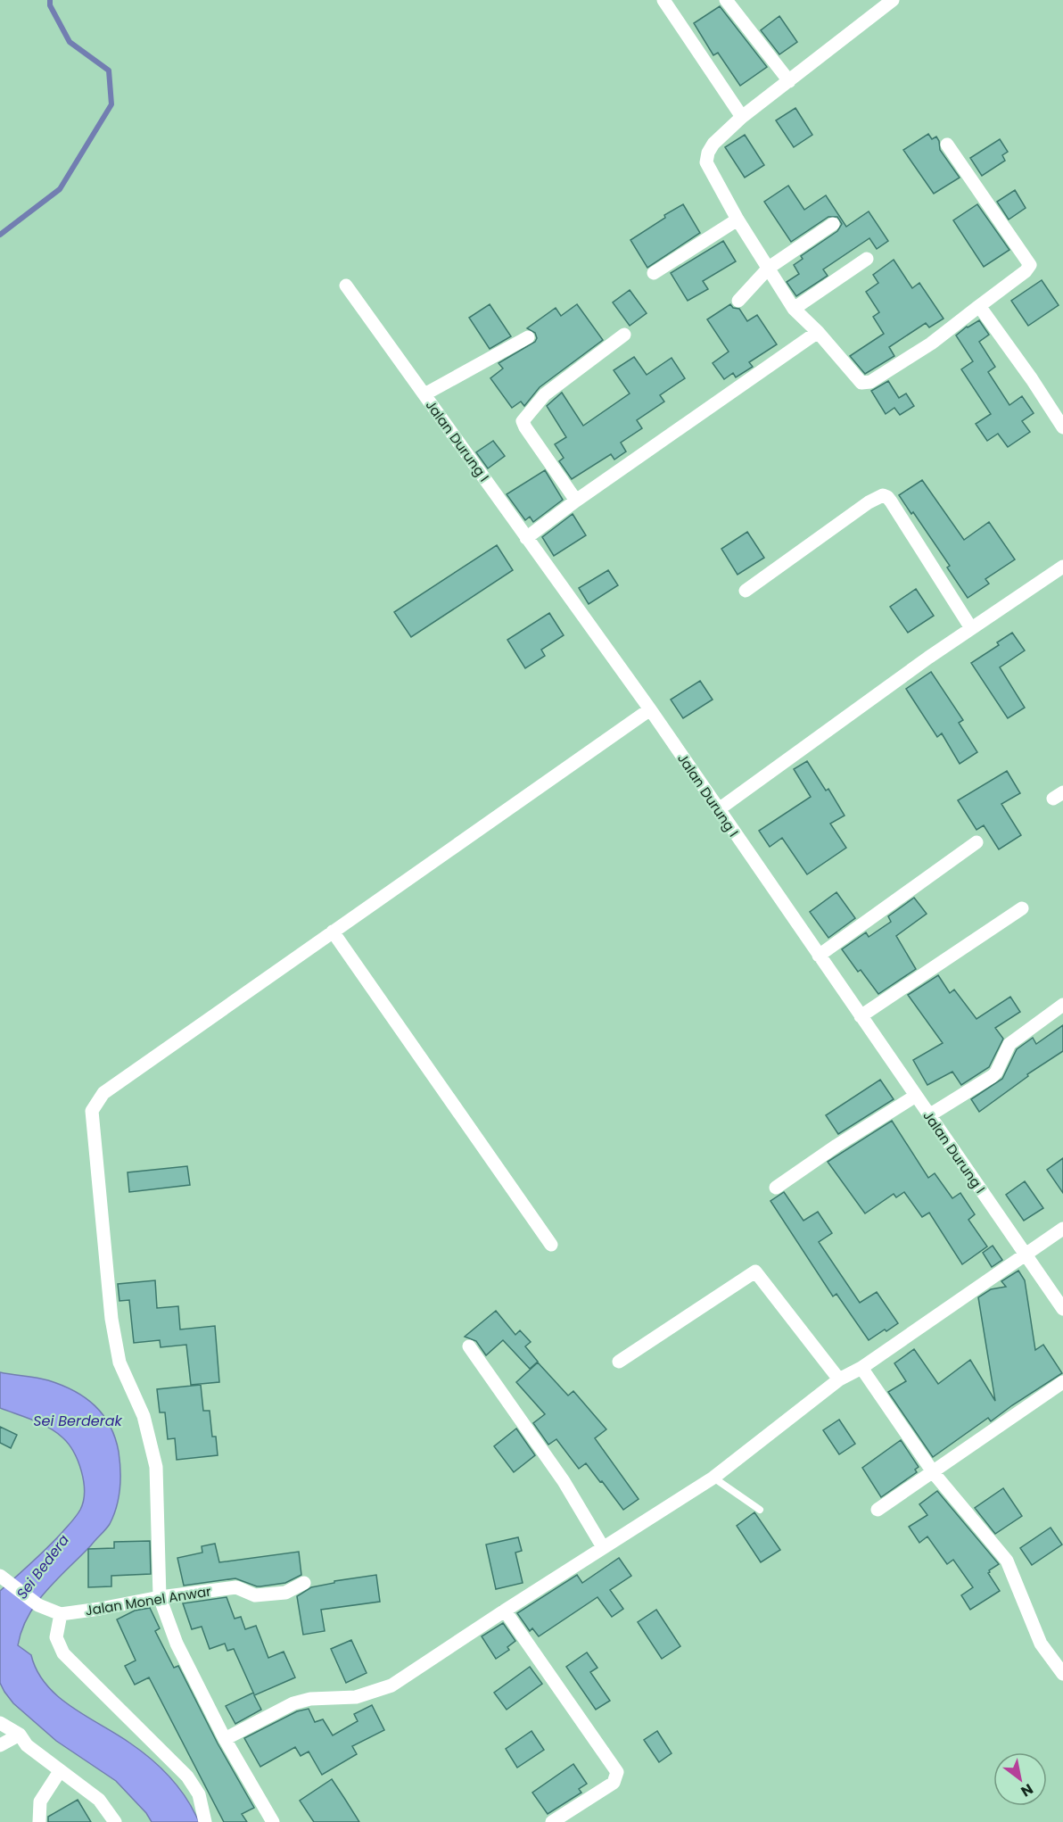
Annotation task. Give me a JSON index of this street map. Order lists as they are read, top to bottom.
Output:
{
  "streets": {
    "street": ["Jalan Durung I", "Jalan Monel Anwar"]
  },
  "water": ["Sei Berderak", "Sei Bedera"],
  "north": "bottom right"
}
